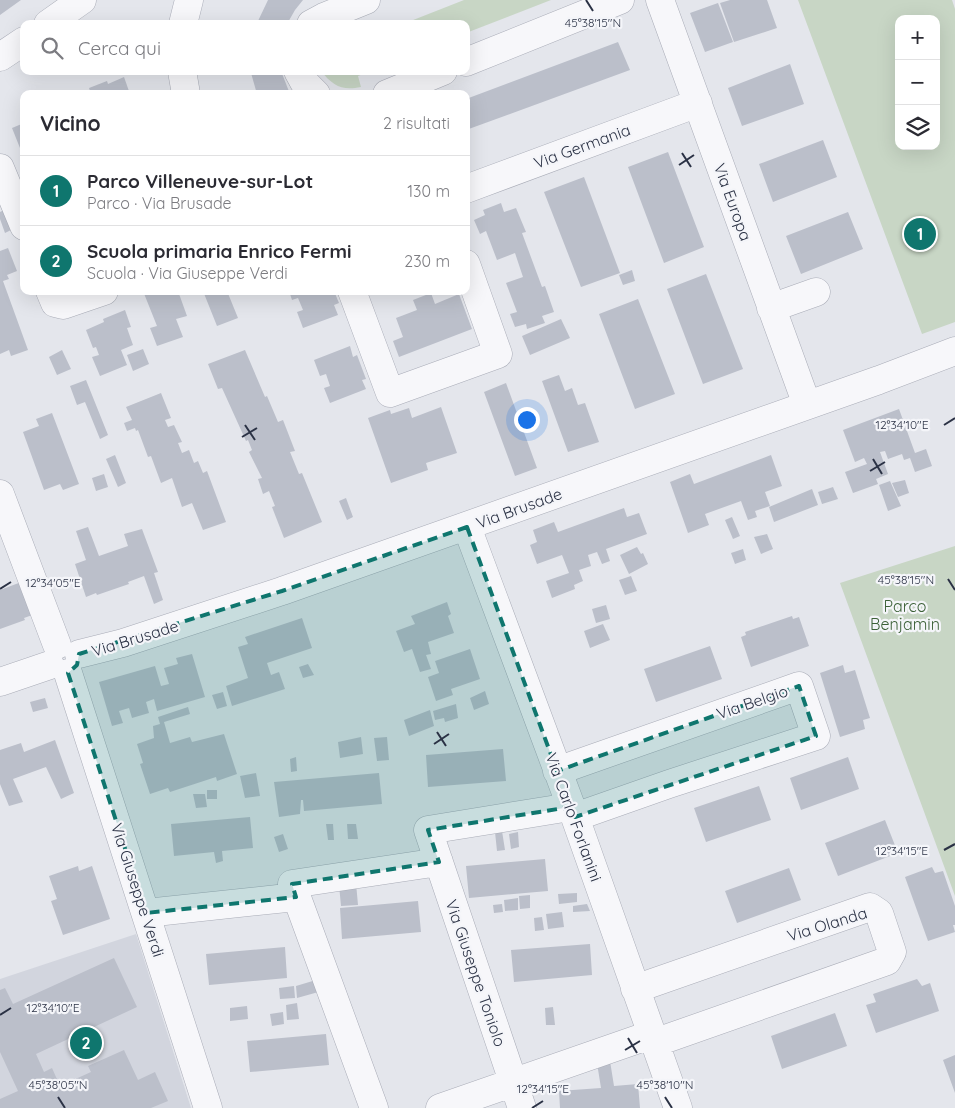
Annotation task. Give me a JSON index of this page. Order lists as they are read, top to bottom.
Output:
{
  "streets": {
    "street": [
      "Via Germania",
      "Via Europa",
      "Via Brusade",
      "Via Belgio",
      "Via Carlo Forlanini",
      "Via Giuseppe Verdi",
      "Via Olanda",
      "Via Giuseppe Toniolo"
    ]
  },
  "crossings": [
    ["Via Germania", "Via Europa"],
    ["Via Europa", "Via Brusade"],
    ["Via Brusade", "Via Carlo Forlanini"],
    ["Via Brusade", "Via Giuseppe Verdi"],
    ["Via Belgio", "Via Carlo Forlanini"],
    ["Via Belgio", "Via Giuseppe Toniolo"],
    ["Via Carlo Forlanini", "Via Olanda"],
    ["Via Carlo Forlanini", "Via Giuseppe Toniolo"]
  ],
  "parks": ["Parco Benjamin"],
  "page": {
    "map_buttons": ["+", "−"],
    "search": "Cerca qui",
    "heading": ["Vicino", "2 risultati"],
    "list": [
      {
        "mark": "1",
        "name": "Parco Villeneuve-sur-Lot",
        "note": "Parco · Via Brusade",
        "value": "130 m"
      },
      {
        "mark": "2",
        "name": "Scuola primaria Enrico Fermi",
        "note": "Scuola · Via Giuseppe Verdi",
        "value": "230 m"
      }
    ],
    "pins": ["1", "2"]
  },
  "coordinates": [
    "45°38'15\"N",
    "12°34'10\"E",
    "12°34'05\"E",
    "12°34'15\"E",
    "45°38'05\"N",
    "45°38'10\"N"
  ]
}
